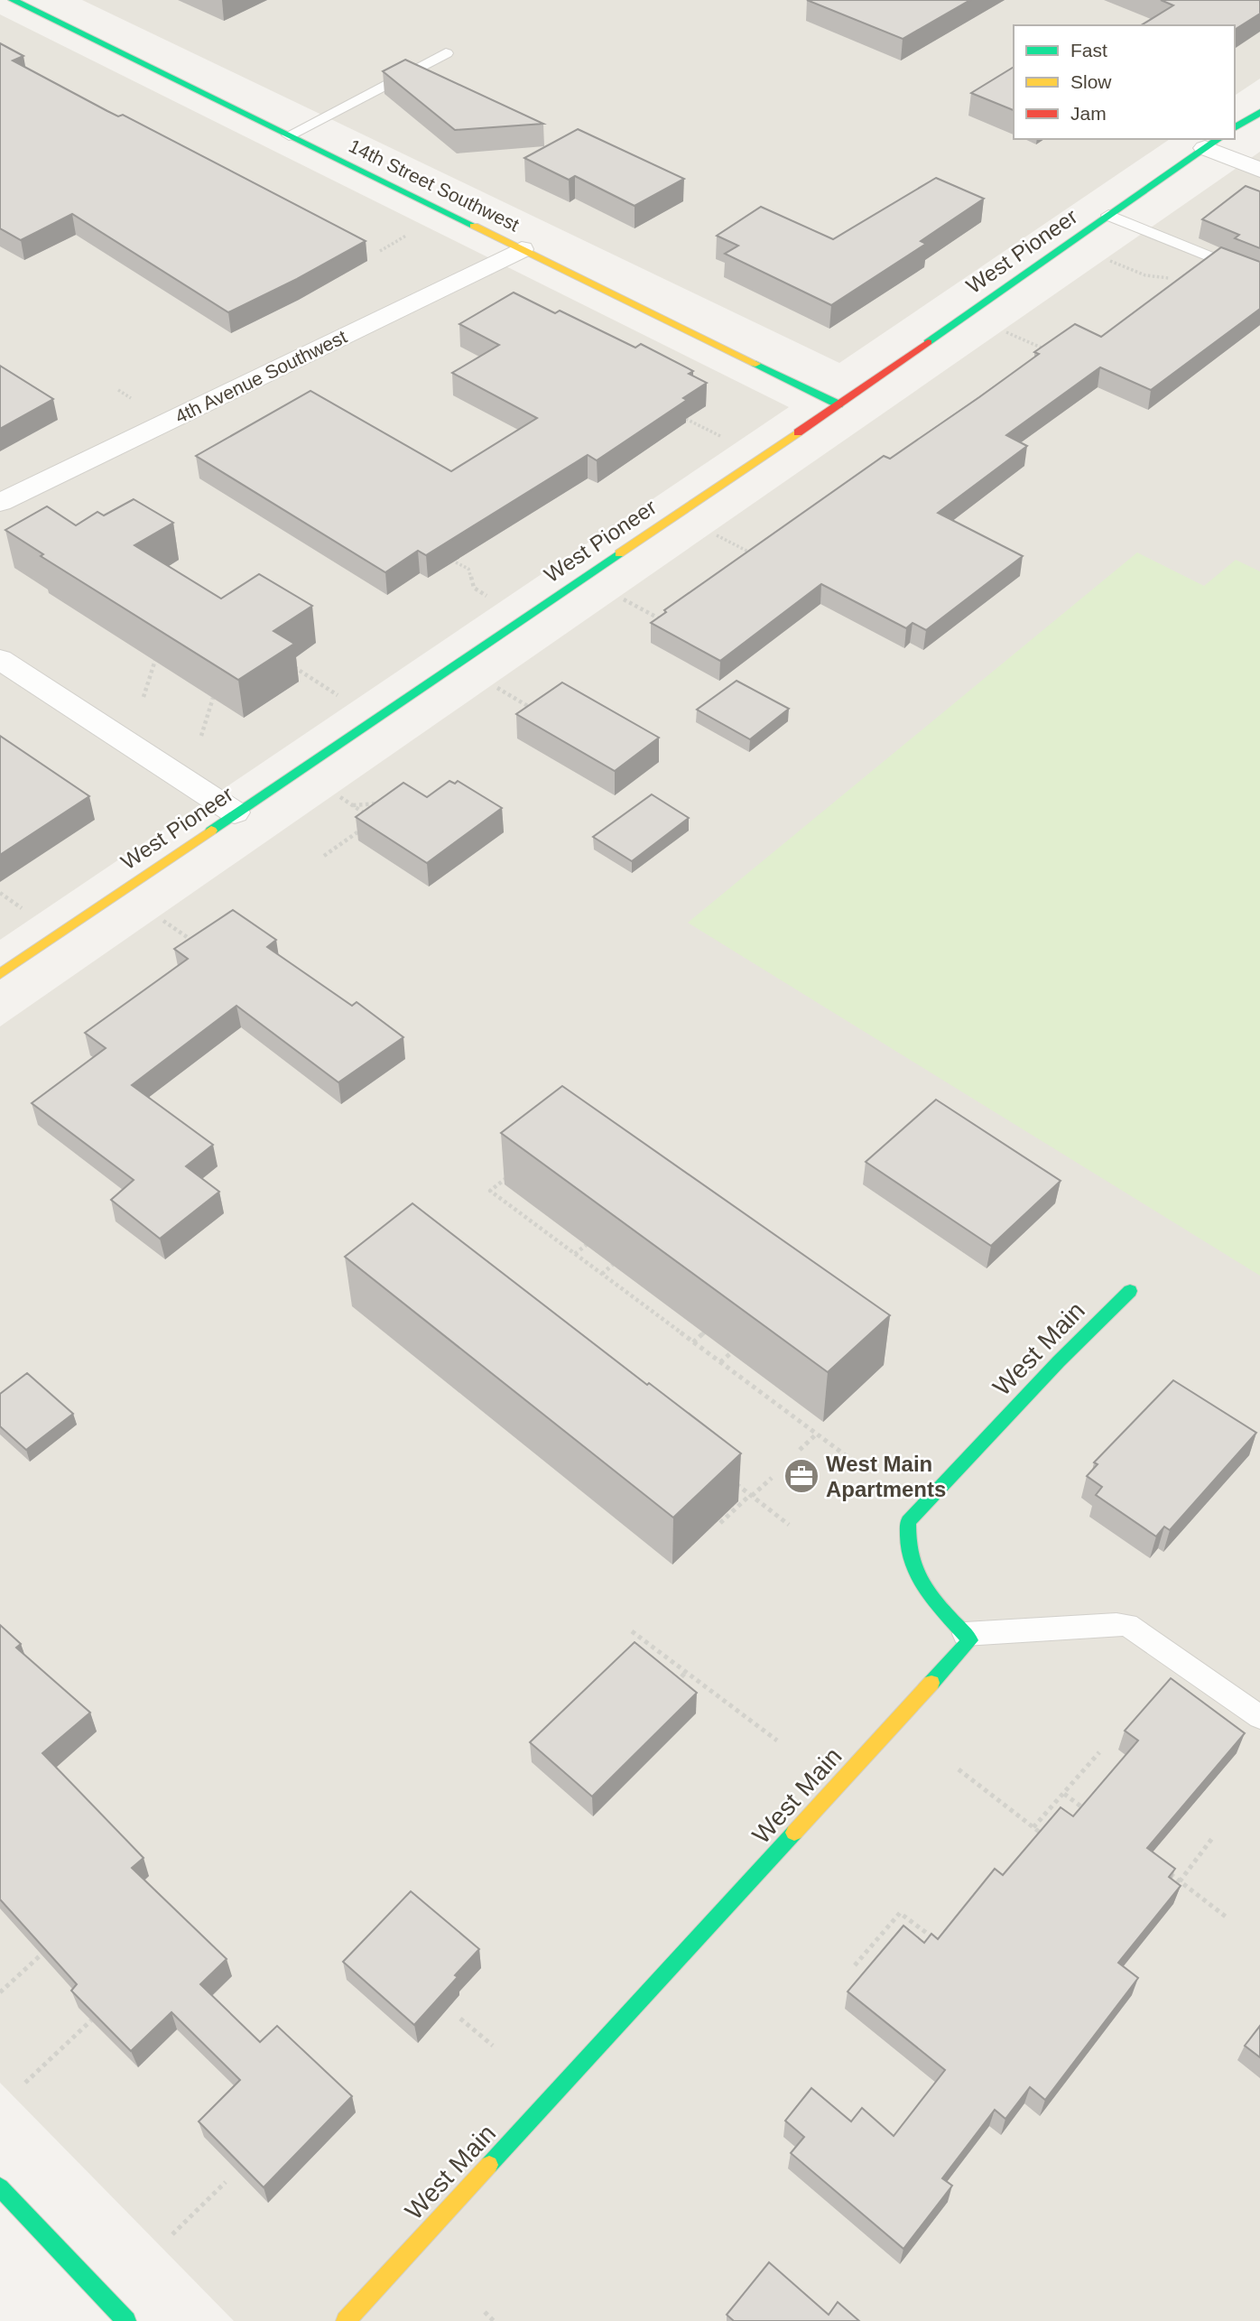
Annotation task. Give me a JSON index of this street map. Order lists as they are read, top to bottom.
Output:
{
  "streets": {
    "street": [
      "14th Street Southwest",
      "West Pioneer",
      "4th Avenue Southwest",
      "West Main"
    ]
  },
  "crossings": [
    ["14th Street Southwest", "West Pioneer"],
    ["14th Street Southwest", "4th Avenue Southwest"]
  ],
  "places": {
    "office": ["West Main Apartments"]
  },
  "legend": ["Fast", "Slow", "Jam"]
}
